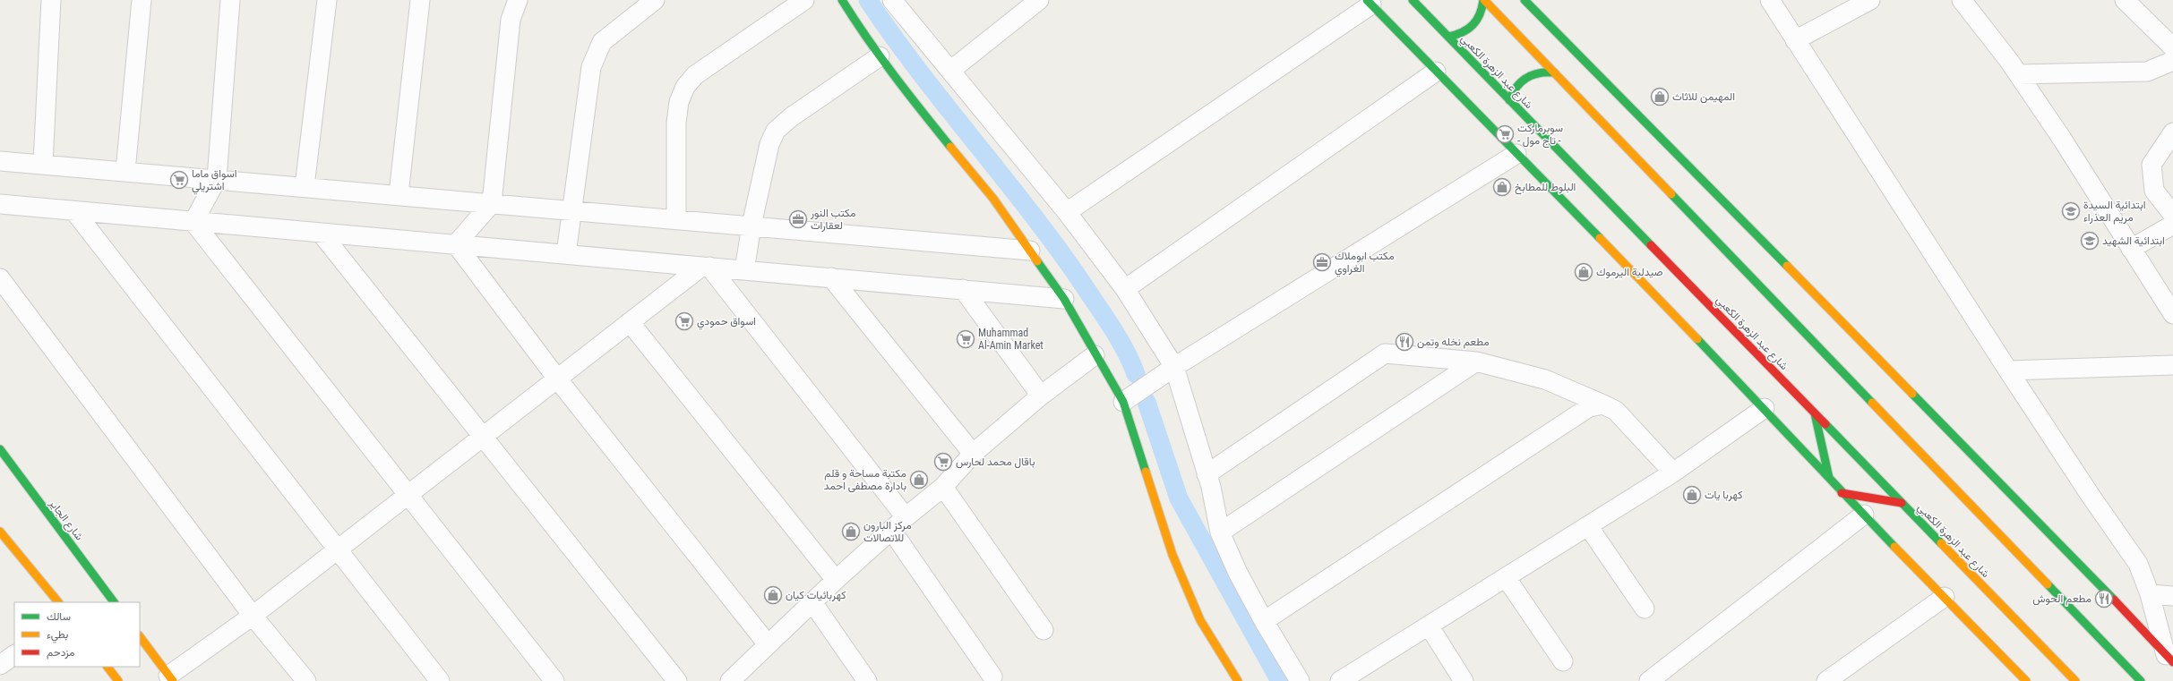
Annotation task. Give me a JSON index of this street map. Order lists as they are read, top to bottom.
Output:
{
  "streets": {
    "street": ["شارع عبد الزهرة الكعبي", "شارع الجاير"]
  },
  "places": {
    "shop": [
      "المهيمن للاثاث",
      "البلوط للمطابخ",
      "صيدلية اليرموك",
      "مكتبة مساحة و قلم بادارة مصطفى احمد",
      "كهربا يات",
      "مركز البارون للاتصالات",
      "كهربائيات كيان"
    ],
    "supermarket": [
      "سوبرماركت - تاج مول -",
      "اسواق ماما اشتريلي",
      "اسواق حمودي",
      "Muhammad Al-Amin Market",
      "باقال محمد لحارس"
    ],
    "school or university": ["ابتدائية السيدة مريم العذراء", "ابتدائية الشهيد"],
    "office": ["مكتب النور لعقارات", "مكتب ابوملاك الغراوي"],
    "restaurant": ["مطعم نخله وتمن", "مطعم الحوش"]
  },
  "legend": ["سالك", "بطيء", "مزدحم"]
}
